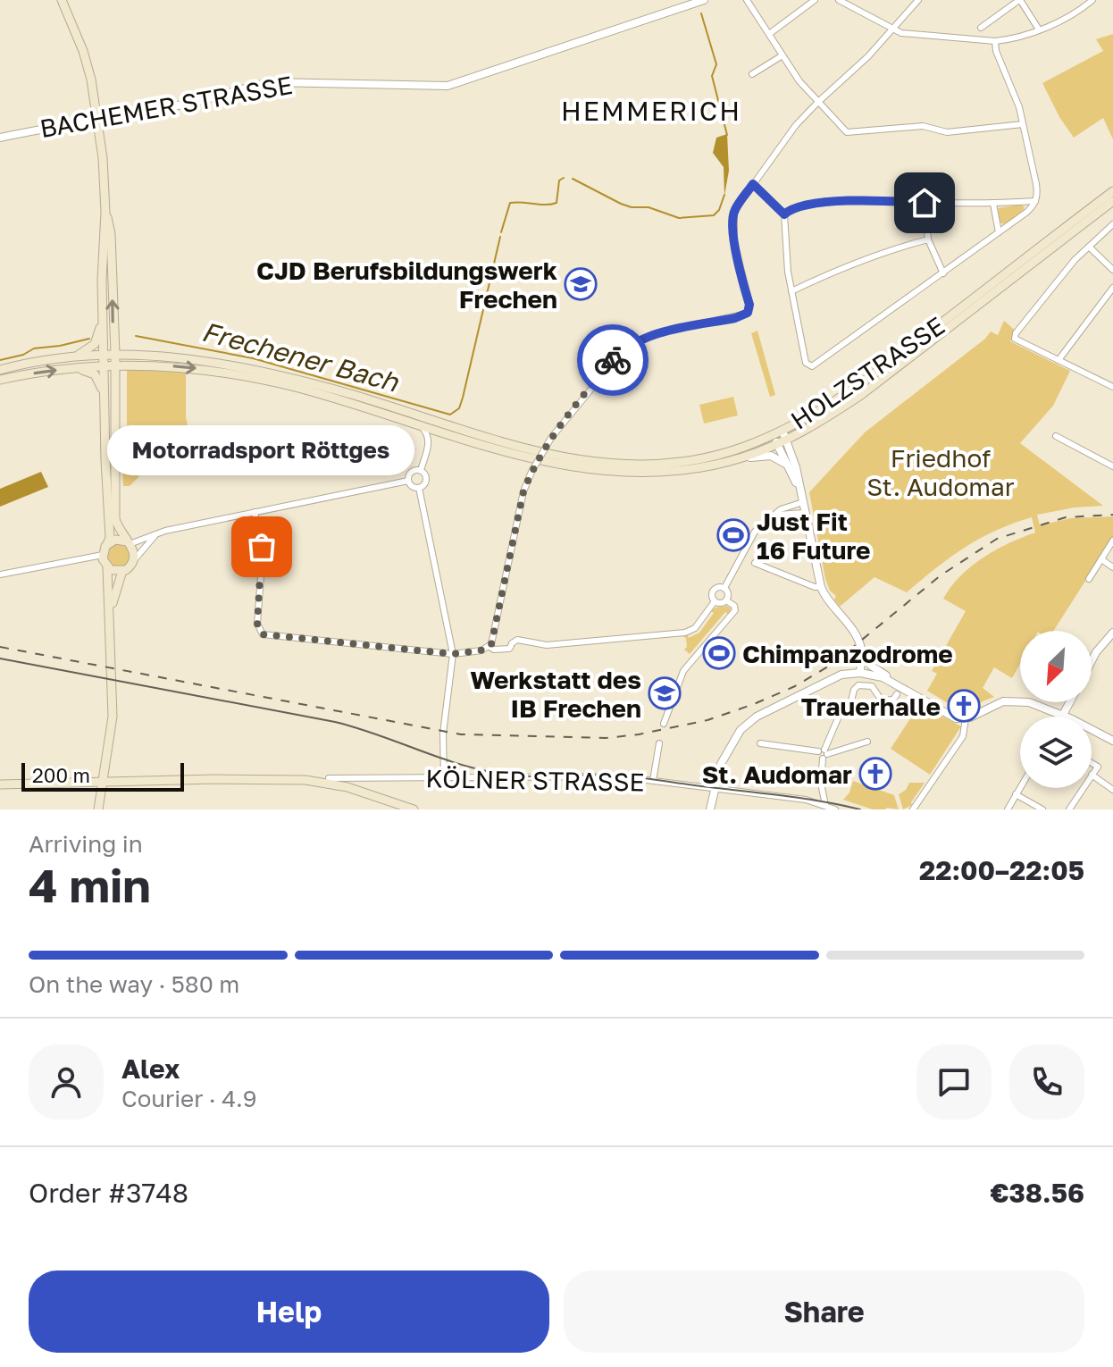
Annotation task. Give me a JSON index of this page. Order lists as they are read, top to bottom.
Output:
{
  "streets": {
    "main road": ["HOLZSTRASSE", "KÖLNER STRASSE"],
    "street": ["BACHEMER STRASSE"]
  },
  "districts": ["HEMMERICH"],
  "water": ["Frechener Bach"],
  "parks": ["Friedhof St. Audomar"],
  "places": {
    "school or university": ["CJD Berufsbildungswerk Frechen", "Werkstatt des IB Frechen"],
    "sports": ["Just Fit 16 Future", "Chimpanzodrome"],
    "other": ["Motorradsport Röttges"],
    "church": ["Trauerhalle", "St. Audomar"]
  },
  "scale_bar": "200 m",
  "north": "bottom left",
  "page": {
    "bubble": "Motorradsport Röttges",
    "scale": "200 m",
    "heading": ["4 min", "Arriving in", "22:00–22:05"],
    "panel": [
      "Alex",
      "Courier · 4.9",
      "Order #3748",
      "€38.56"
    ],
    "bar": "On the way · 580 m",
    "buttons": ["Help", "Share"]
  }
}
